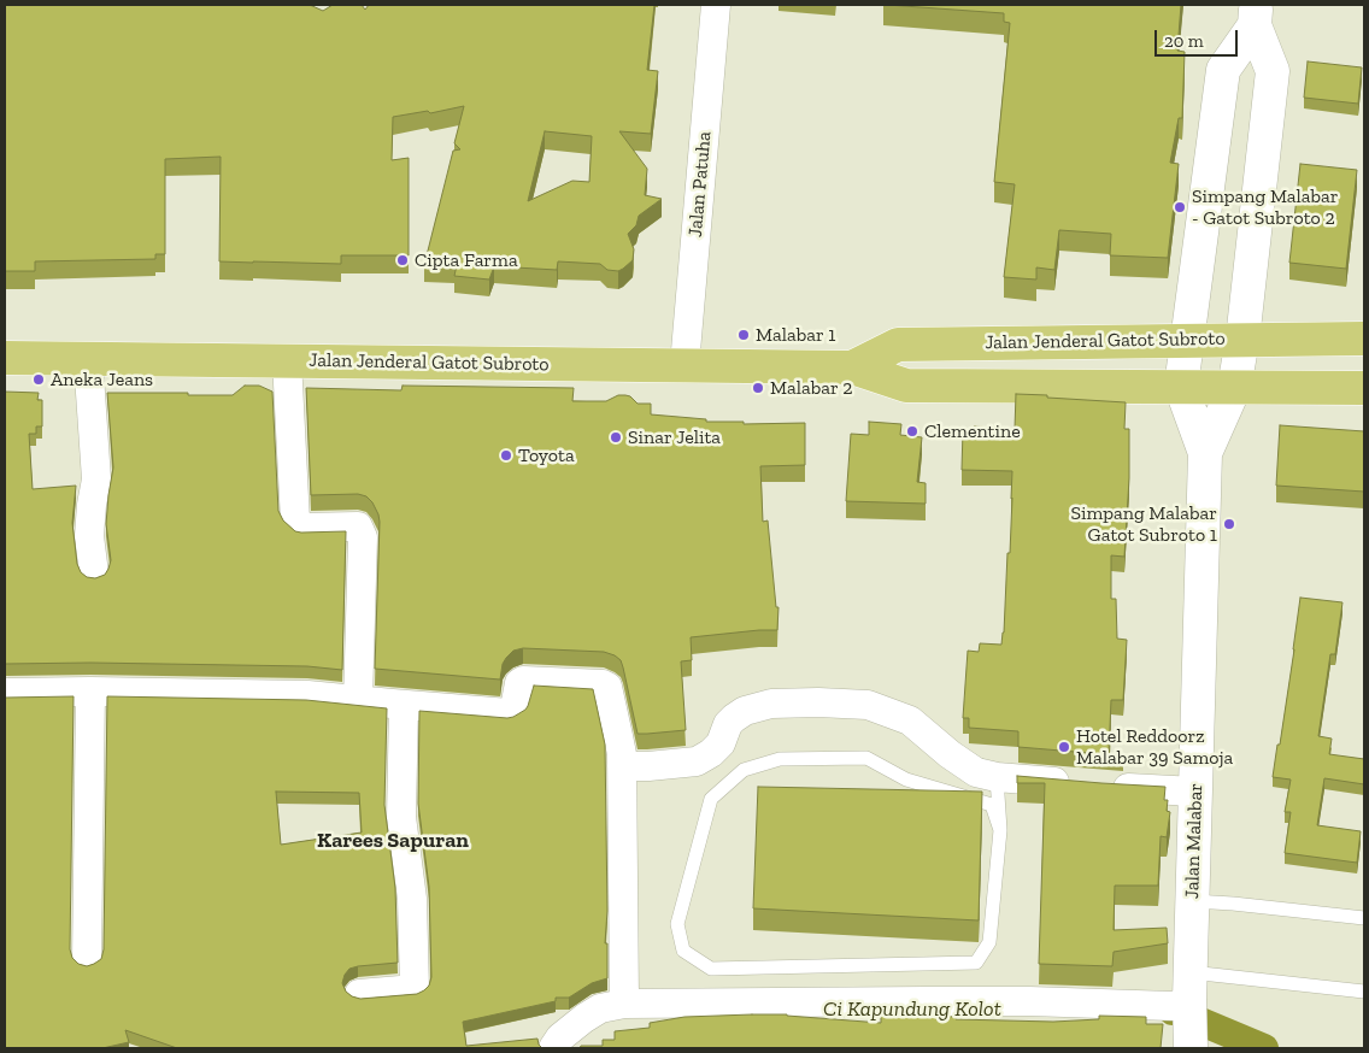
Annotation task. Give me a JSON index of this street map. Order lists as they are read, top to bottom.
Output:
{
  "streets": {
    "main road": ["Jalan Jenderal Gatot Subroto"],
    "street": ["Jalan Patuha", "Jalan Malabar"]
  },
  "crossings": [
    ["Jalan Patuha", "Jalan Jenderal Gatot Subroto"],
    ["Jalan Jenderal Gatot Subroto", "Jalan Malabar"]
  ],
  "districts": ["Karees Sapuran"],
  "water": ["Ci Kapundung Kolot"],
  "places": [
    "Simpang Malabar - Gatot Subroto 2",
    "Cipta Farma",
    "Malabar 1",
    "Aneka Jeans",
    "Malabar 2",
    "Clementine",
    "Sinar Jelita",
    "Toyota",
    "Simpang Malabar Gatot Subroto 1",
    "Hotel Reddoorz Malabar 39 Samoja"
  ],
  "scale_bar": "20 m"
}
